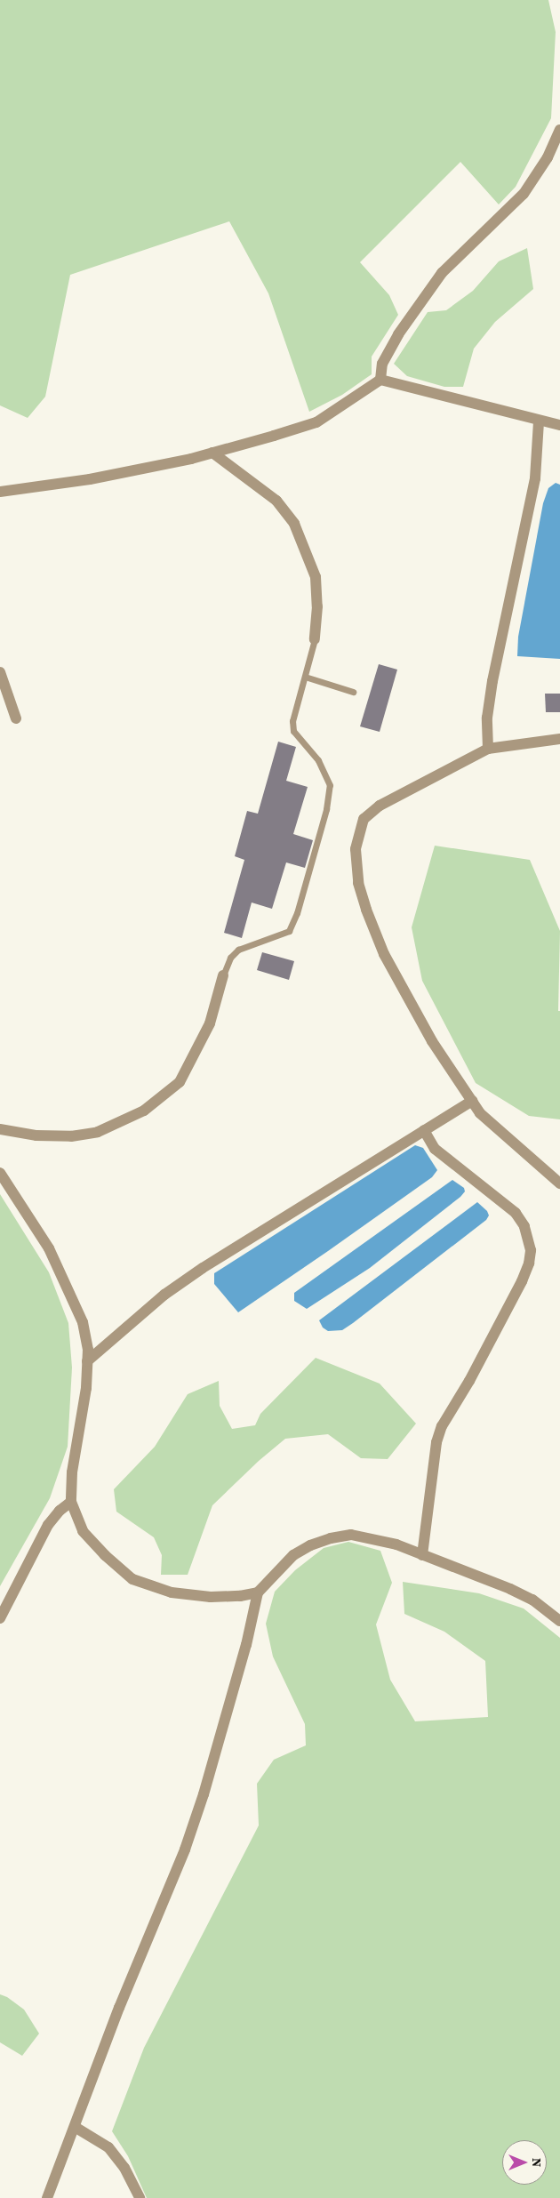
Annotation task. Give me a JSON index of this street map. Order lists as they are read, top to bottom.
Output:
{
  "north": "right"
}
